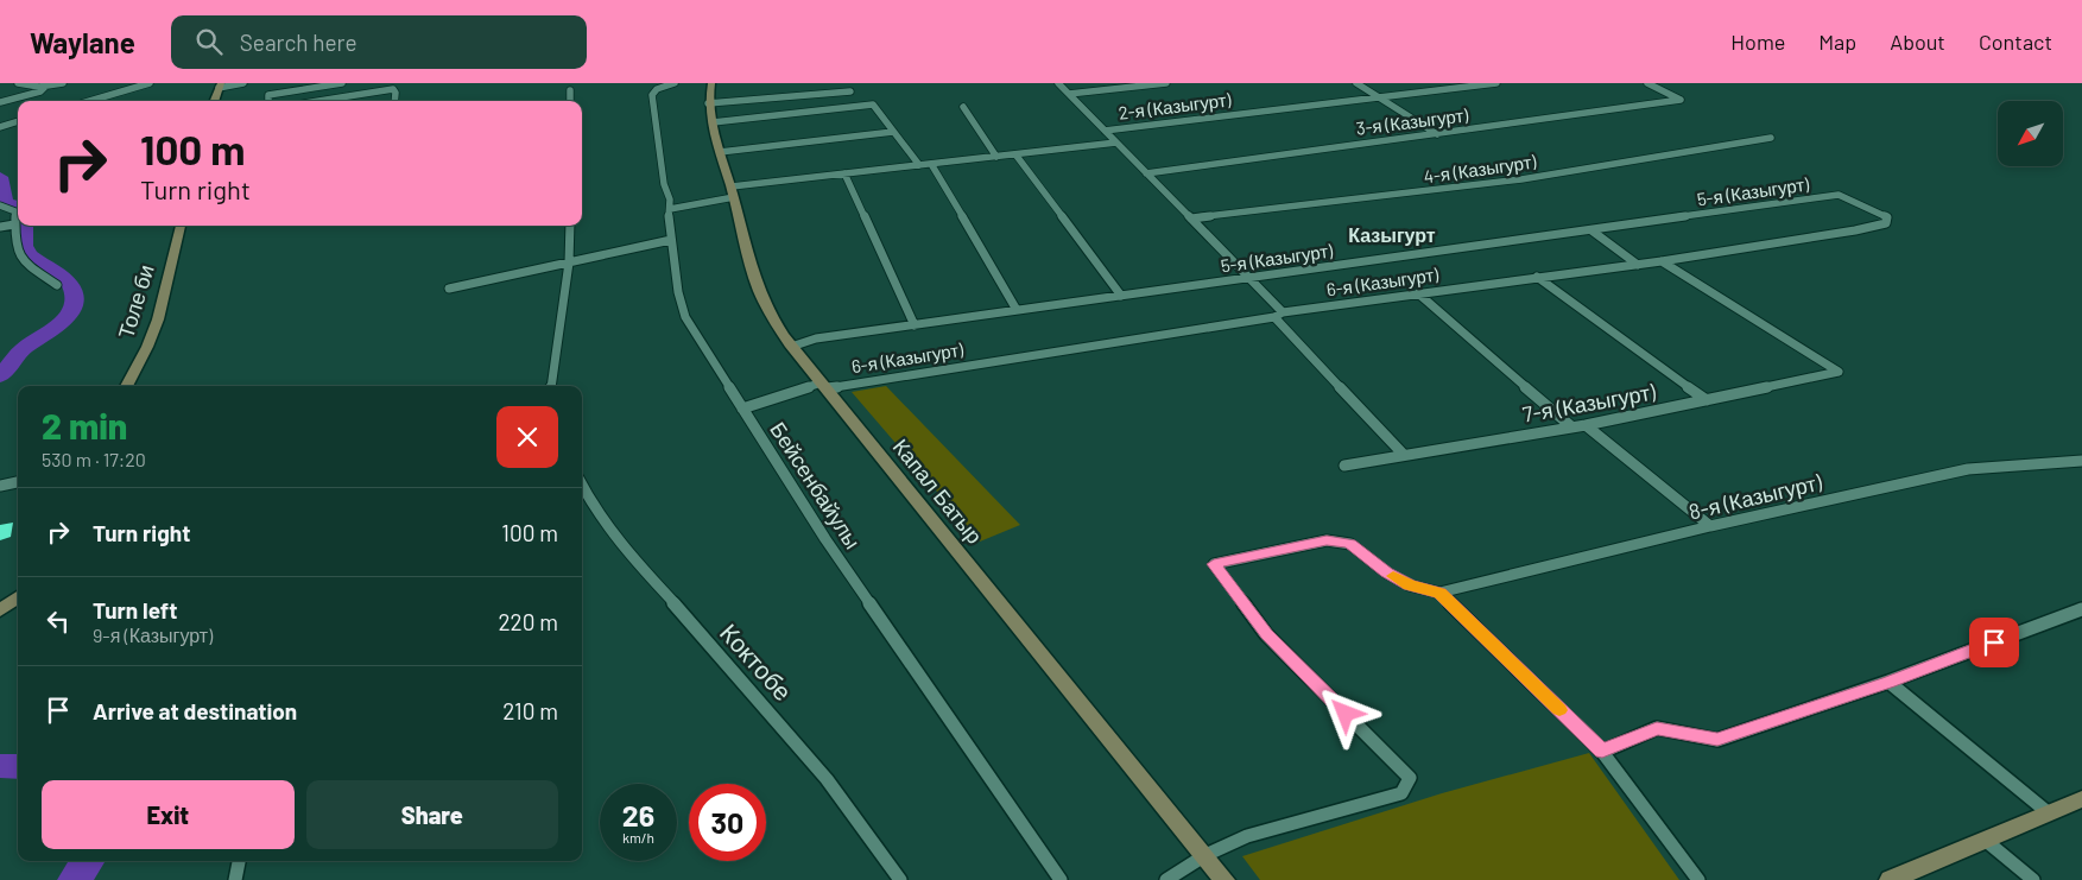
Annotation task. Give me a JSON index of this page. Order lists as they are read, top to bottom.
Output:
{
  "streets": {
    "main road": ["Толе би", "Капал Батыр"],
    "street": [
      "2-я (Казыгурт)",
      "3-я (Казыгурт)",
      "4-я (Казыгурт)",
      "5-я (Казыгурт)",
      "6-я (Казыгурт)",
      "7-я (Казыгурт)",
      "Бейсенбайулы",
      "8-я (Казыгурт)",
      "Коктобе"
    ]
  },
  "crossings": [
    ["5-я (Казыгурт)", "6-я (Казыгурт)"],
    ["5-я (Казыгурт)", "Капал Батыр"],
    ["6-я (Казыгурт)", "7-я (Казыгурт)"],
    ["6-я (Казыгурт)", "Бейсенбайулы"],
    ["6-я (Казыгурт)", "Капал Батыр"]
  ],
  "districts": ["Казыгурт"],
  "north": "bottom left",
  "page": {
    "header": "Waylane",
    "search": "Search here",
    "nav": [
      "Home",
      "Map",
      "About",
      "Contact"
    ],
    "turn": ["100 m", "Turn right"],
    "heading": ["2 min", "530 m · 17:20"],
    "list": [
      {
        "name": "Turn right",
        "value": "100 m"
      },
      {
        "name": "Turn left",
        "note": "9-я (Казыгурт)",
        "value": "220 m"
      },
      {
        "name": "Arrive at destination",
        "value": "210 m"
      }
    ],
    "buttons": ["Exit", "Share"],
    "speed": "26 km/h",
    "limit": "30"
  }
}
